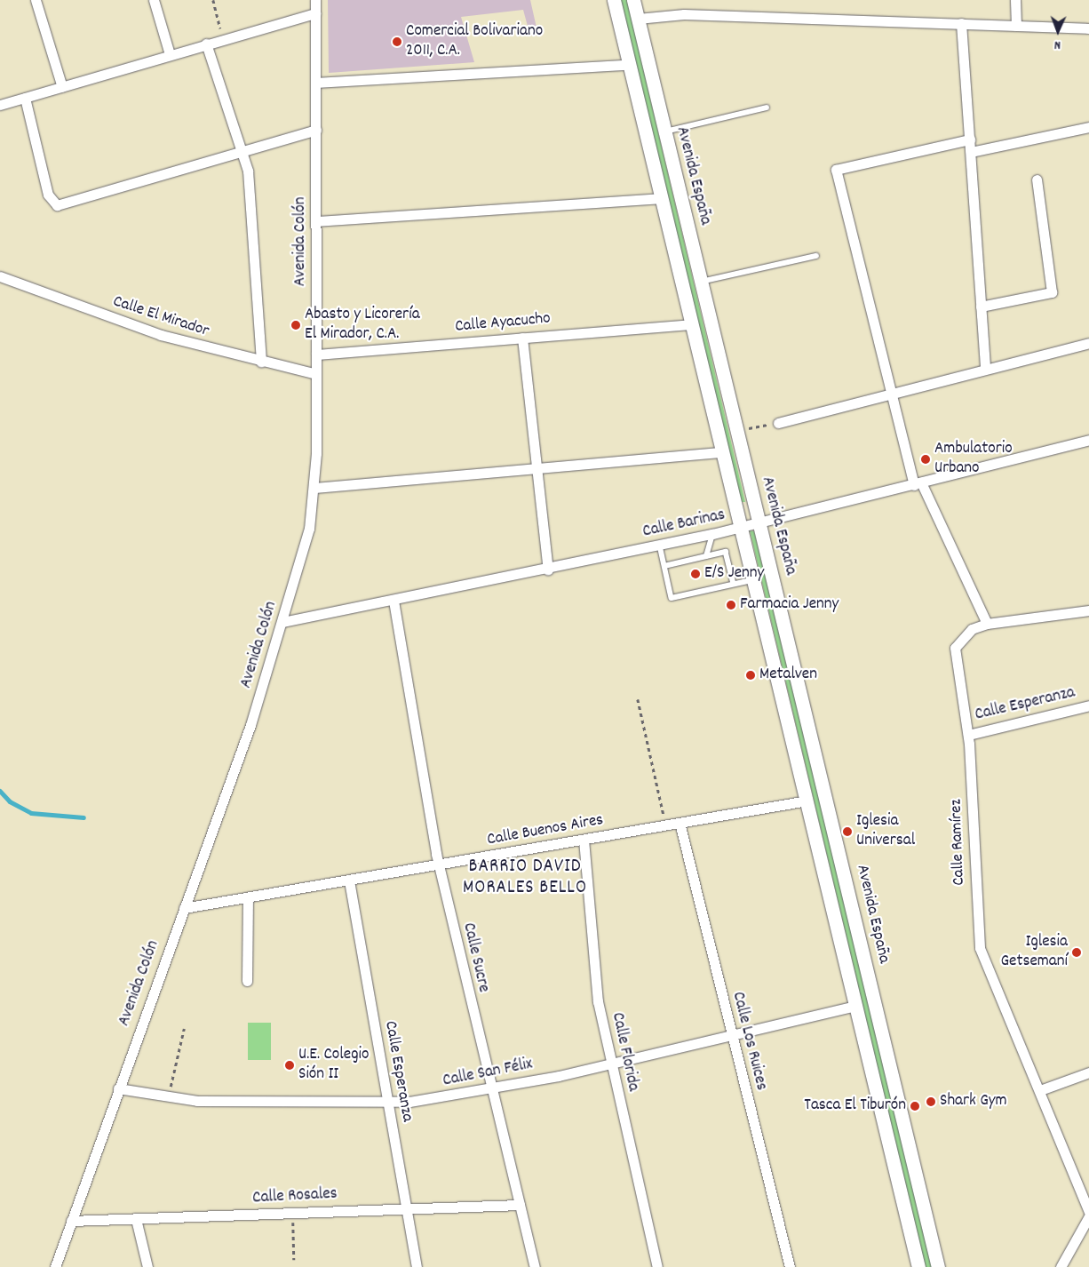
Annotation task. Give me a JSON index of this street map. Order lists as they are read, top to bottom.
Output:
{
  "streets": {
    "main road": ["Avenida España"],
    "street": [
      "Avenida Colón",
      "Calle El Mirador",
      "Calle Ayacucho",
      "Calle Barinas",
      "Calle Esperanza",
      "Calle Buenos Aires",
      "Calle Ramírez",
      "Calle Sucre",
      "Calle Los Ruices",
      "Calle Florida",
      "Calle San Félix",
      "Calle Rosales"
    ]
  },
  "crossings": [
    ["Avenida España", "Calle Barinas"],
    ["Avenida Colón", "Calle El Mirador"],
    ["Avenida Colón", "Calle Ayacucho"],
    ["Avenida Colón", "Calle Barinas"],
    ["Avenida Colón", "Calle Buenos Aires"],
    ["Avenida Colón", "Calle San Félix"],
    ["Avenida Colón", "Calle Rosales"],
    ["Calle Barinas", "Calle Sucre"],
    ["Calle Esperanza", "Calle Buenos Aires"],
    ["Calle Esperanza", "Calle Ramírez"],
    ["Calle Esperanza", "Calle San Félix"],
    ["Calle Esperanza", "Calle Rosales"],
    ["Calle Buenos Aires", "Calle Sucre"],
    ["Calle Buenos Aires", "Calle Los Ruices"],
    ["Calle Buenos Aires", "Calle Florida"],
    ["Calle Sucre", "Calle San Félix"],
    ["Calle Sucre", "Calle Rosales"],
    ["Calle Los Ruices", "Calle San Félix"],
    ["Calle Florida", "Calle San Félix"]
  ],
  "districts": ["BARRIO DAVID MORALES BELLO"],
  "places": [
    "Comercial Bolivariano 2011, C.A.",
    "Abasto y Licorería El Mirador, C.A.",
    "Ambulatorio Urbano",
    "E/S Jenny",
    "Farmacia Jenny",
    "Metalven",
    "Iglesia Universal",
    "Iglesia Getsemaní",
    "U.E. Colegio Sión II",
    "Shark Gym",
    "Tasca El Tiburón"
  ],
  "north": "bottom"
}
